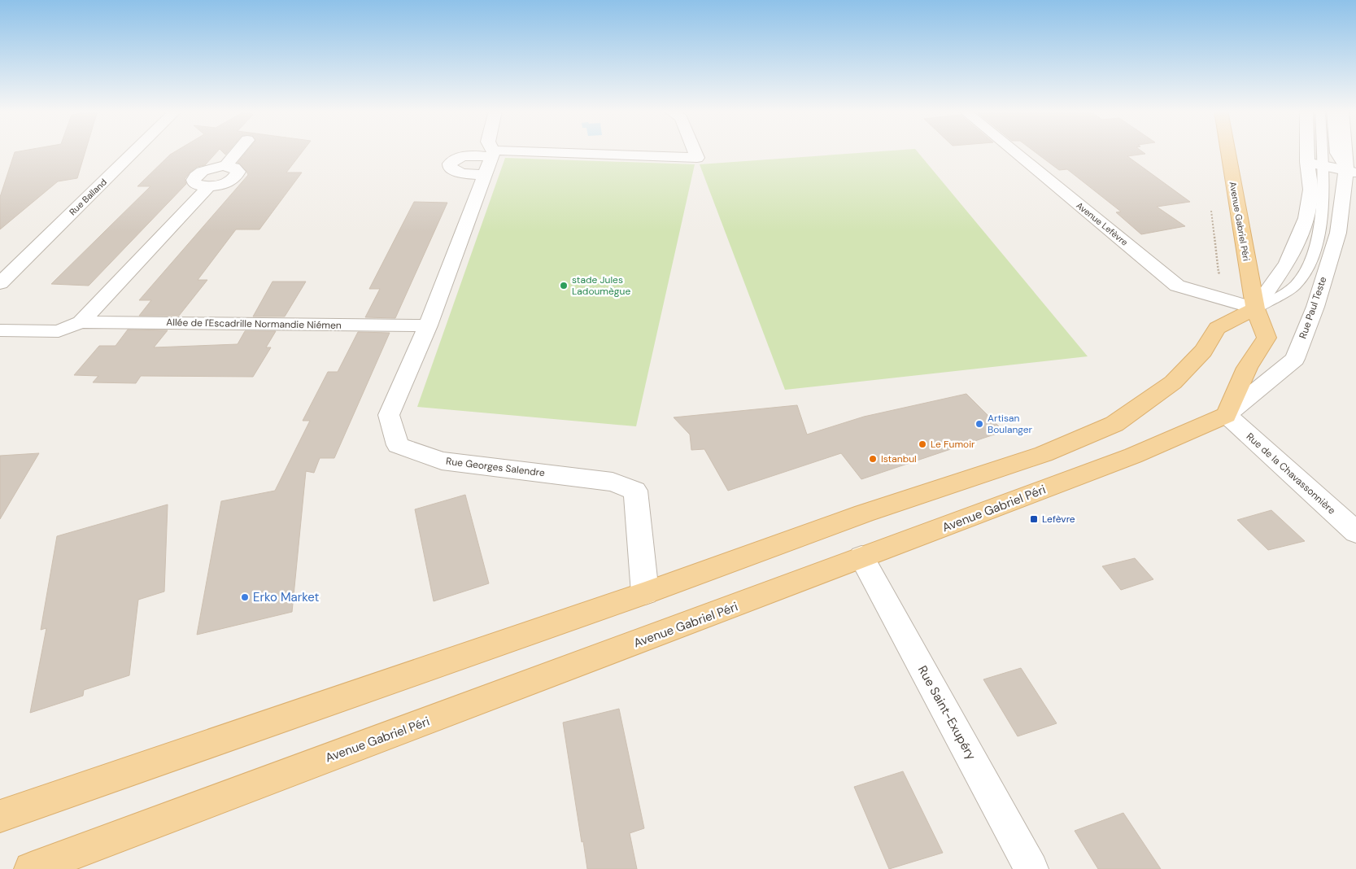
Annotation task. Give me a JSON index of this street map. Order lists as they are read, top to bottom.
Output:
{
  "streets": {
    "main road": ["Avenue Gabriel Péri"],
    "street": [
      "Rue Balland",
      "Avenue Lefèvre",
      "Rue Paul Teste",
      "Allée de l'Escadrille Normandie Niémen",
      "Rue Georges Salendre",
      "Rue de la Chavassonnière",
      "Rue Saint-Exupéry"
    ]
  },
  "crossings": [
    ["Avenue Gabriel Péri", "Avenue Lefèvre"],
    ["Avenue Gabriel Péri", "Rue Paul Teste"],
    ["Avenue Gabriel Péri", "Rue de la Chavassonnière"],
    ["Avenue Gabriel Péri", "Rue Saint-Exupéry"],
    ["Avenue Lefèvre", "Rue Paul Teste"],
    ["Rue Paul Teste", "Rue de la Chavassonnière"],
    ["Allée de l'Escadrille Normandie Niémen", "Rue Georges Salendre"]
  ],
  "places": {
    "other": [
      "stade Jules Ladoumègue",
      "Artisan Boulanger",
      "Le Fumoir",
      "Istanbul",
      "Erko Market"
    ],
    "transit": ["Lefèvre"]
  }
}
